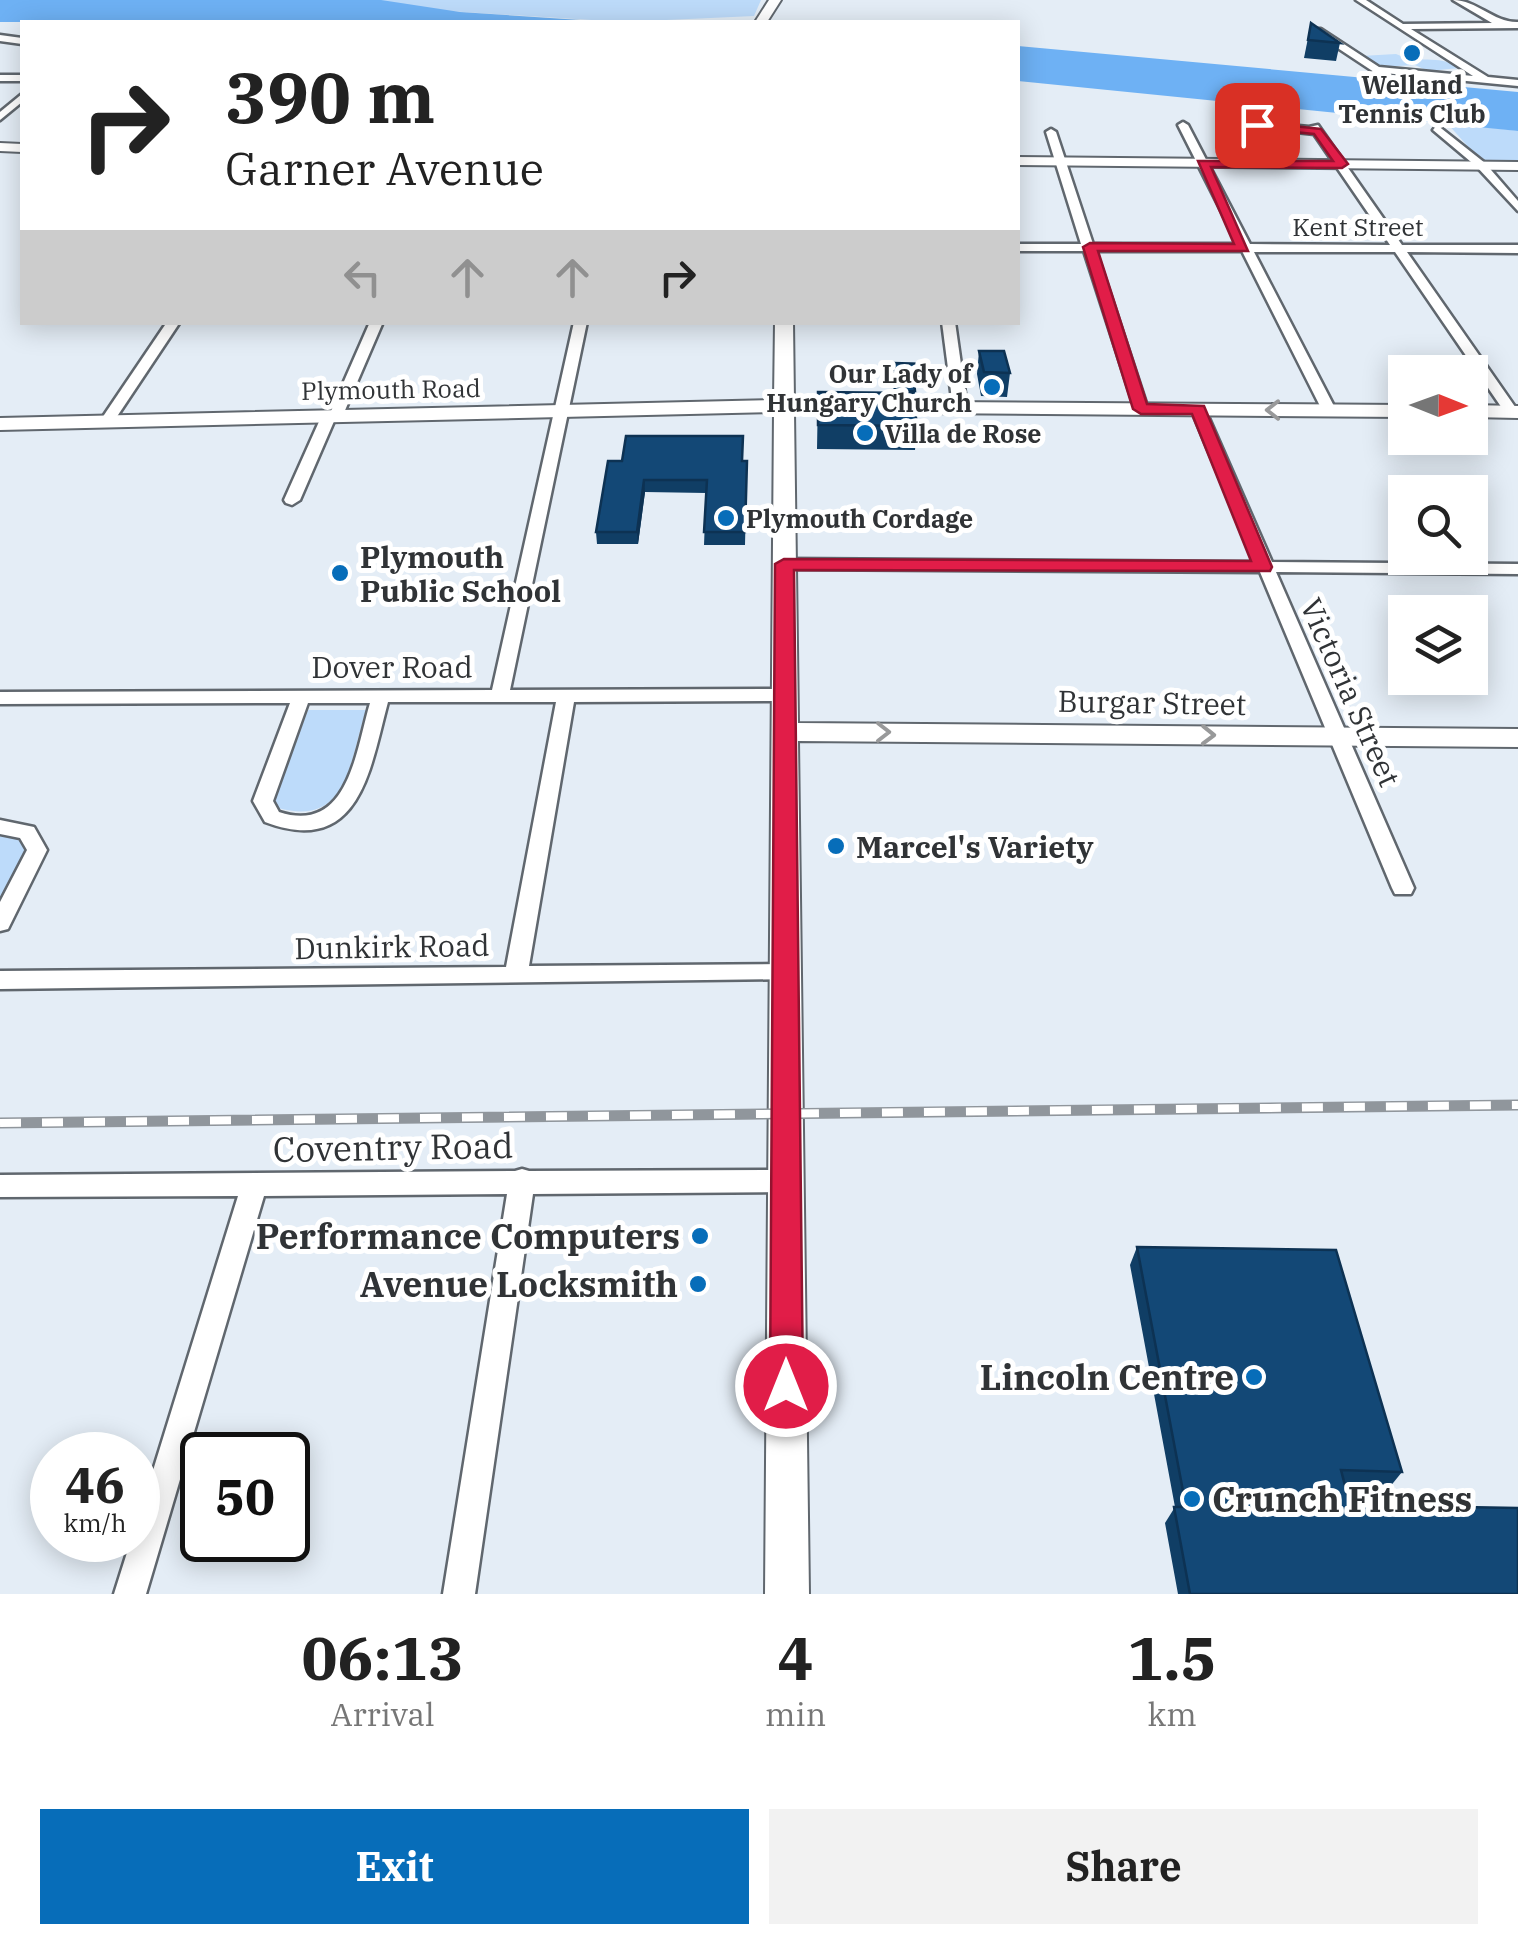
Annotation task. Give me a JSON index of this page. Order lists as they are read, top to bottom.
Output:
{
  "streets": {
    "main road": ["Plymouth Road", "Burgar Street"],
    "street": [
      "Kent Street",
      "Dover Road",
      "Victoria Street",
      "Dunkirk Road",
      "Coventry Road"
    ]
  },
  "crossings": [
    ["Plymouth Road", "Victoria Street"],
    ["Victoria Street", "Burgar Street"]
  ],
  "one_way": ["Burgar Street"],
  "places": [
    "Welland Tennis Club",
    "Our Lady of Hungary Church",
    "Villa de Rose",
    "Plymouth Cordage",
    "Plymouth Public School",
    "Marcel's Variety",
    "Performance Computers",
    "Avenue Locksmith",
    "Lincoln Centre",
    "Crunch Fitness"
  ],
  "north": "right",
  "page": {
    "turn": ["390 m", "Garner Avenue"],
    "speed": "46 km/h",
    "limit": "50",
    "eta": [
      "06:13",
      "Arrival",
      "4",
      "min",
      "1.5",
      "km"
    ],
    "buttons": ["Exit", "Share"]
  }
}
